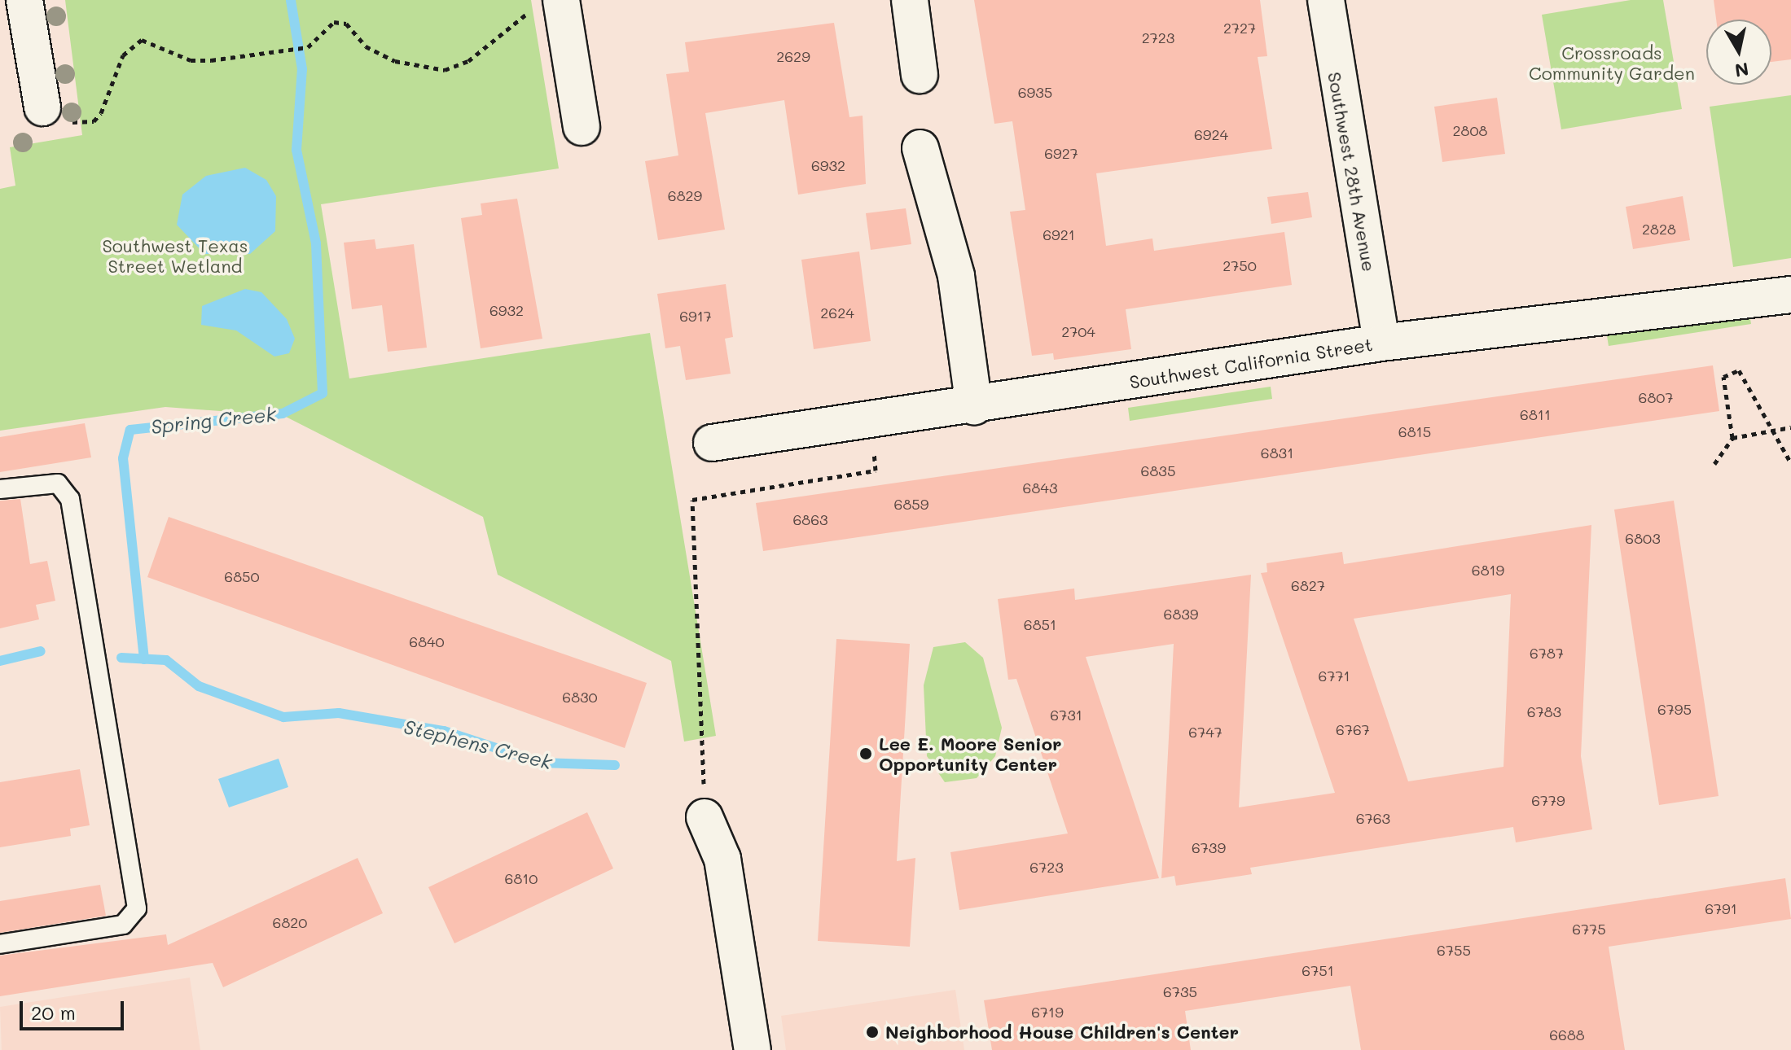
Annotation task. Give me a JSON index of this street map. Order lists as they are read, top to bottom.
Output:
{
  "streets": {
    "street": ["Southwest 28th Avenue", "Southwest California Street"]
  },
  "crossings": [
    ["Southwest 28th Avenue", "Southwest California Street"]
  ],
  "water": ["Spring Creek", "Stephens Creek"],
  "parks": ["Crossroads Community Garden", "Southwest Texas Street Wetland"],
  "places": ["Lee E. Moore Senior Opportunity Center", "Neighborhood House Children's Center"],
  "house_numbers": [
    "2727",
    "2723",
    "2629",
    "6935",
    "2808",
    "6924",
    "6927",
    "6932",
    "6829",
    "2828",
    "6921",
    "2750",
    "6932",
    "2624",
    "6917",
    "2704",
    "6807",
    "6811",
    "6815",
    "6831",
    "6835",
    "6843",
    "6859",
    "6863",
    "6803",
    "6819",
    "6850",
    "6827",
    "6839",
    "6851",
    "6840",
    "6787",
    "6771",
    "6830",
    "6795",
    "6783",
    "6731",
    "6767",
    "6747",
    "6779",
    "6763",
    "6739",
    "6723",
    "6810",
    "6791",
    "6820",
    "6775",
    "6755",
    "6751",
    "6735",
    "6719",
    "6688"
  ],
  "scale_bar": "20 m",
  "north": "bottom"
}
